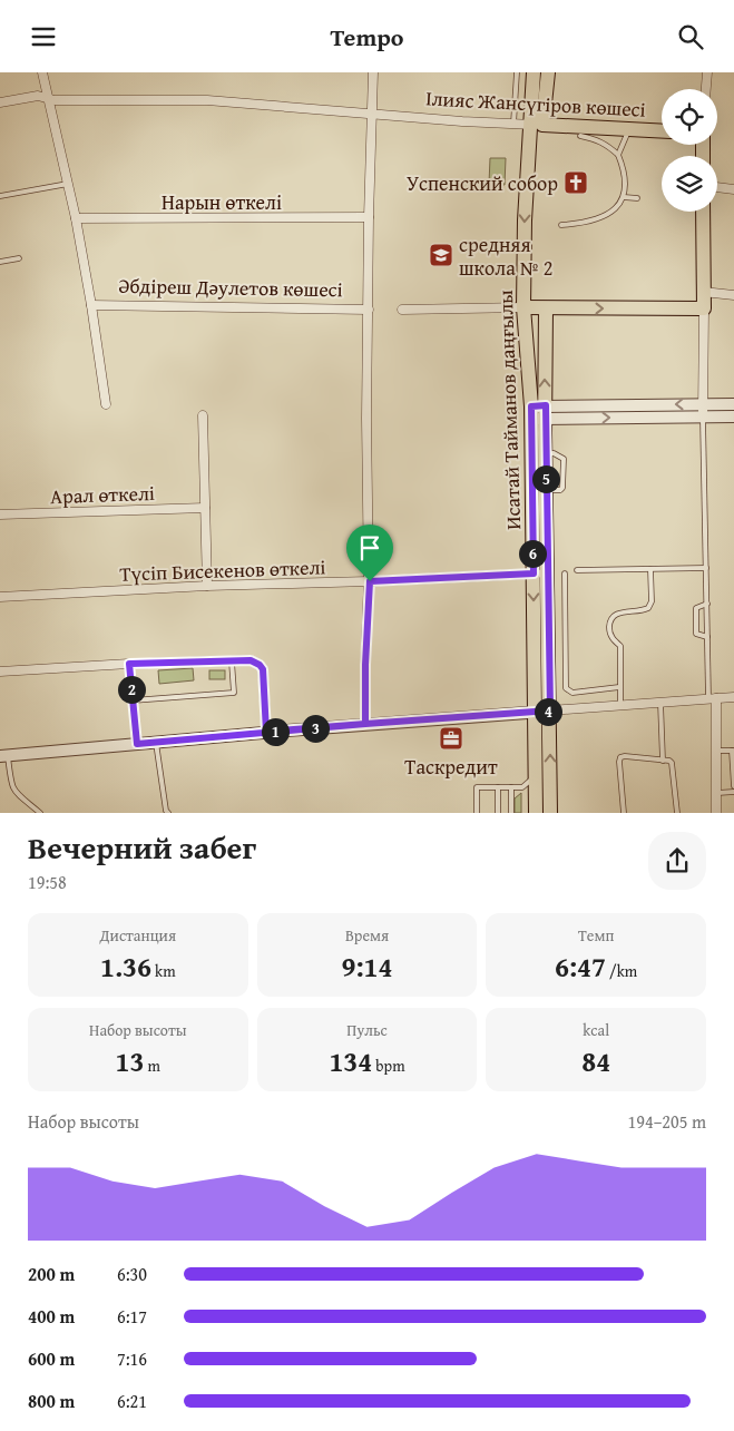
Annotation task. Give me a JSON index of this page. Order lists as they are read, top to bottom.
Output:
{
  "streets": {
    "main road": ["Ілияс Жансүгіров көшесі", "Исатай Тайманов даңғылы"],
    "street": [
      "Нарын өткелі",
      "Әбдіреш Дәулетов көшесі",
      "Арал өткелі",
      "Түсіп Бисекенов өткелі"
    ]
  },
  "crossings": [
    ["Ілияс Жансүгіров көшесі", "Исатай Тайманов даңғылы"],
    ["Исатай Тайманов даңғылы", "Түсіп Бисекенов өткелі"]
  ],
  "places": {
    "church": ["Успенский собор"],
    "school or university": ["cредняя школа № 2"],
    "office": ["Таскредит"]
  },
  "page": {
    "header": "Tempo",
    "pins": [
      "5",
      "6",
      "2",
      "4",
      "3",
      "1"
    ],
    "heading": ["Вечерний забег", "19:58"],
    "stats": [
      ["Дистанция", "1.36 km"],
      ["Время", "9:14"],
      ["Темп", "6:47 /km"],
      ["Набор высоты", "13 m"],
      ["Пульс", "134 bpm"],
      ["kcal", "84"]
    ],
    "chart": ["Набор высоты", "194–205 m"],
    "list": [
      {
        "name": "200 m",
        "note": "6:30"
      },
      {
        "name": "400 m",
        "note": "6:17"
      },
      {
        "name": "600 m",
        "note": "7:16"
      },
      {
        "name": "800 m",
        "note": "6:21"
      }
    ]
  }
}
